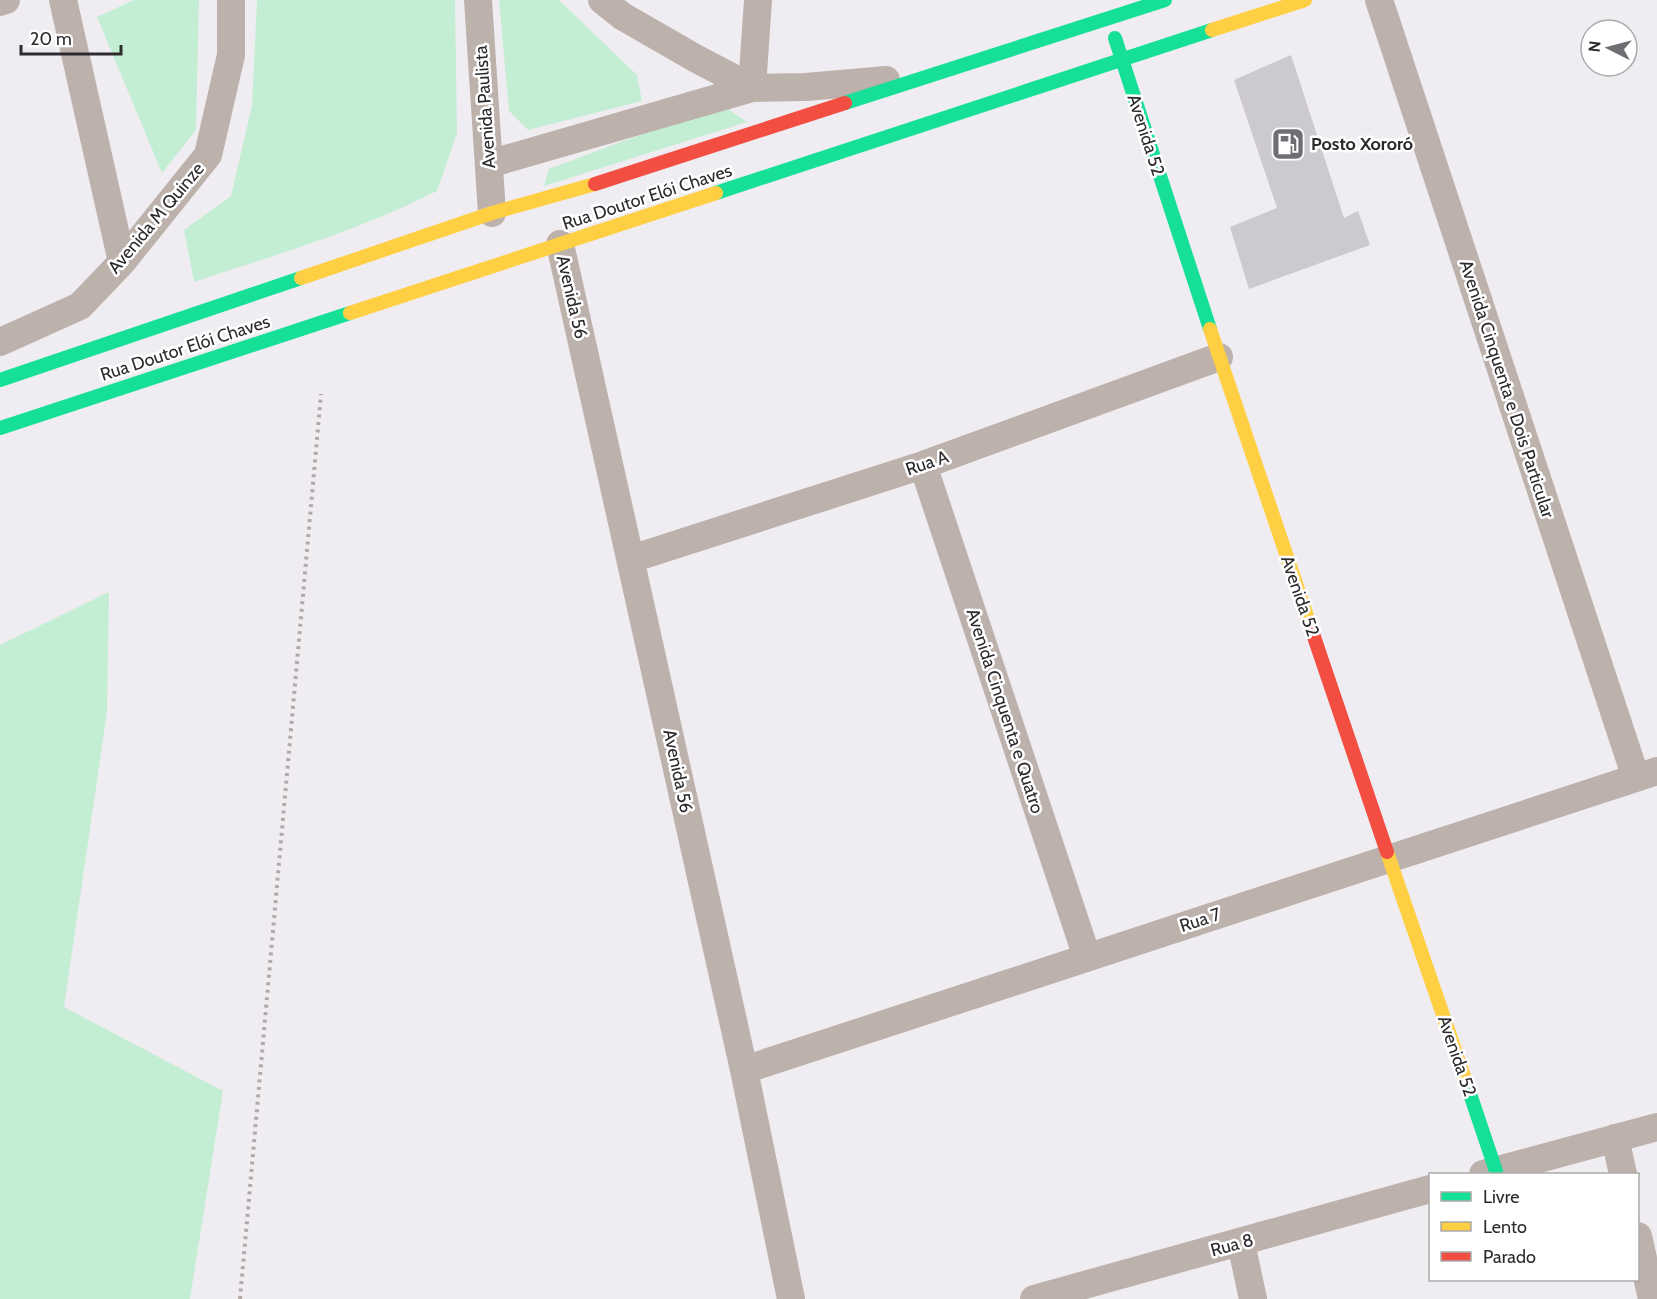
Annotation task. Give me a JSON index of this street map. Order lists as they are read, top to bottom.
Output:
{
  "streets": {
    "main road": ["Avenida 52", "Rua Doutor Elói Chaves"],
    "street": [
      "Avenida Paulista",
      "Avenida M Quinze",
      "Avenida 56",
      "Avenida Cinquenta e Dois Particular",
      "Rua A",
      "Avenida Cinquenta e Quatro",
      "Rua 7",
      "Rua 8"
    ]
  },
  "crossings": [
    ["Avenida Paulista", "Rua Doutor Elói Chaves"],
    ["Avenida 52", "Rua Doutor Elói Chaves"],
    ["Avenida 52", "Rua A"],
    ["Avenida 52", "Rua 7"],
    ["Rua Doutor Elói Chaves", "Avenida 56"],
    ["Avenida 56", "Rua A"],
    ["Avenida 56", "Rua 7"],
    ["Avenida Cinquenta e Dois Particular", "Rua 7"],
    ["Rua A", "Avenida Cinquenta e Quatro"],
    ["Avenida Cinquenta e Quatro", "Rua 7"]
  ],
  "places": {
    "fuel station": ["Posto Xororó"]
  },
  "legend": ["Livre", "Lento", "Parado"],
  "scale_bar": "20 m",
  "north": "left"
}
